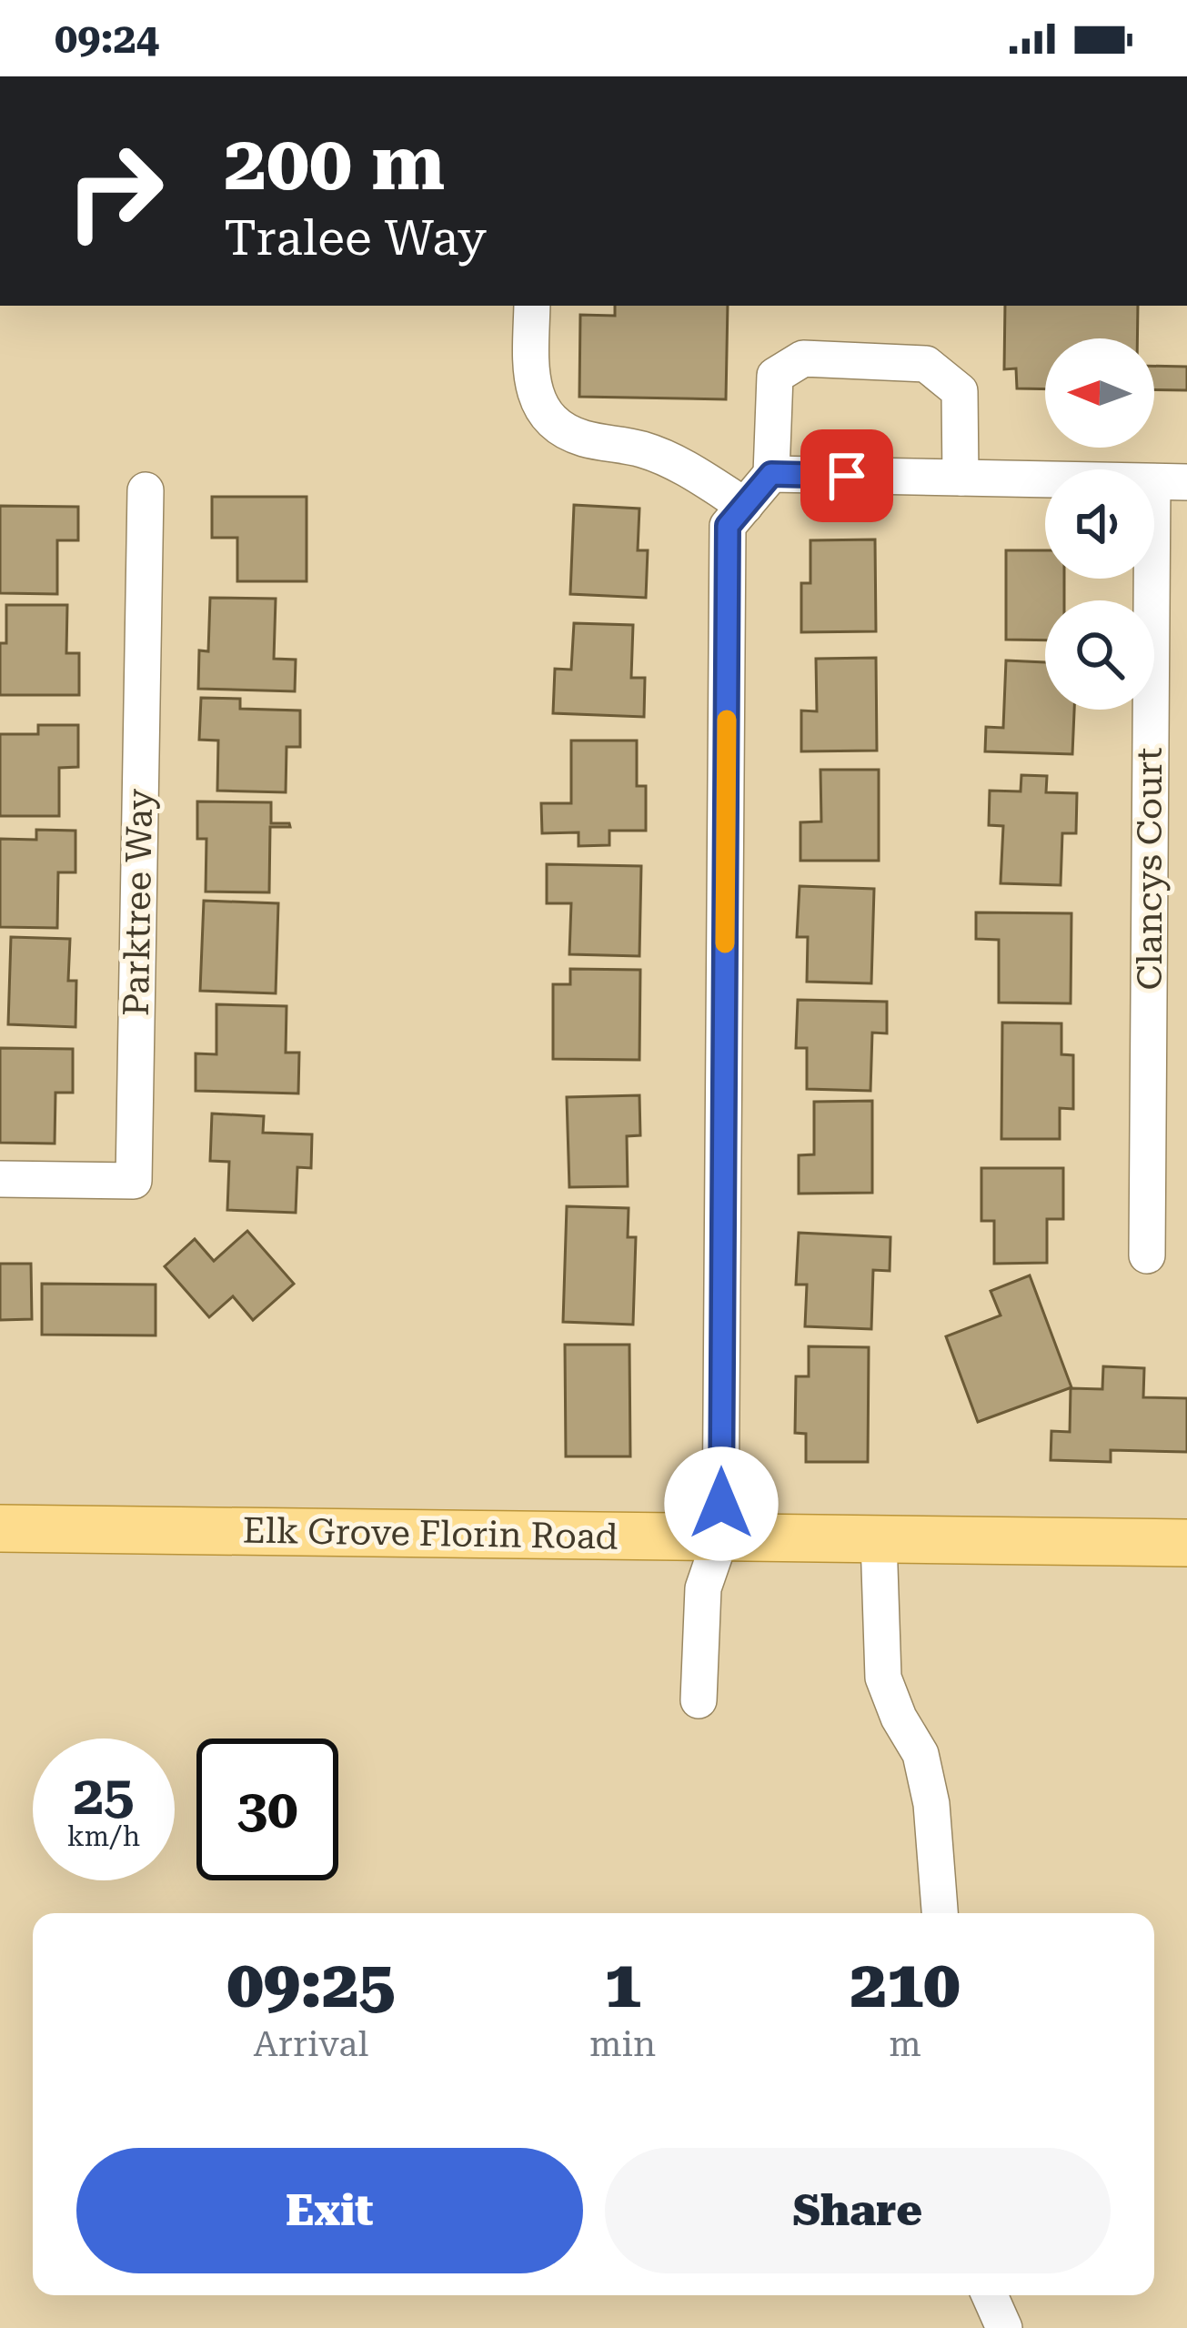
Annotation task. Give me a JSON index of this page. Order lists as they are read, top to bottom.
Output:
{
  "streets": {
    "main road": ["Elk Grove Florin Road"],
    "street": ["Clancys Court", "Parktree Way"]
  },
  "north": "left",
  "page": {
    "status": "09:24",
    "turn": ["200 m", "Tralee Way"],
    "speed": "25 km/h",
    "limit": "30",
    "eta": [
      "09:25",
      "Arrival",
      "1",
      "min",
      "210",
      "m"
    ],
    "buttons": ["Exit", "Share"]
  }
}
